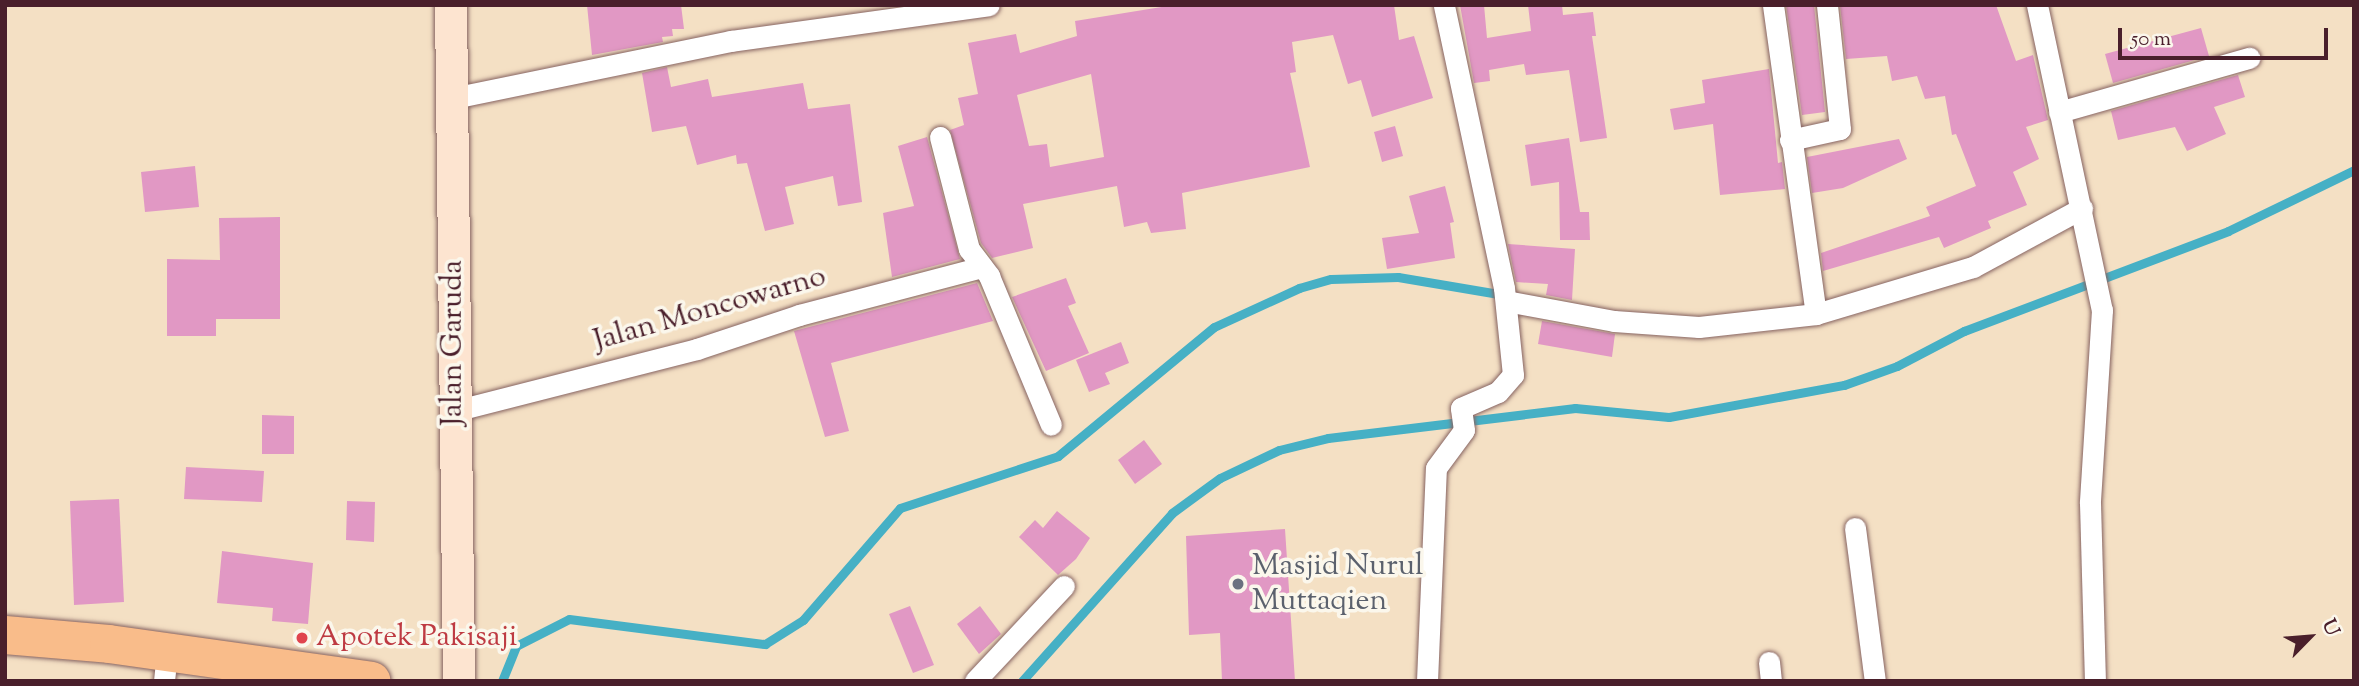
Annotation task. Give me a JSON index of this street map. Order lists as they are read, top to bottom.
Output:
{
  "streets": {
    "street": ["Jalan Moncowarno", "Jalan Garuda"]
  },
  "crossings": [
    ["Jalan Moncowarno", "Jalan Garuda"]
  ],
  "places": ["Masjid Nurul Muttaqien", "Apotek Pakisaji"],
  "scale_bar": "50 m",
  "north": "top right"
}
